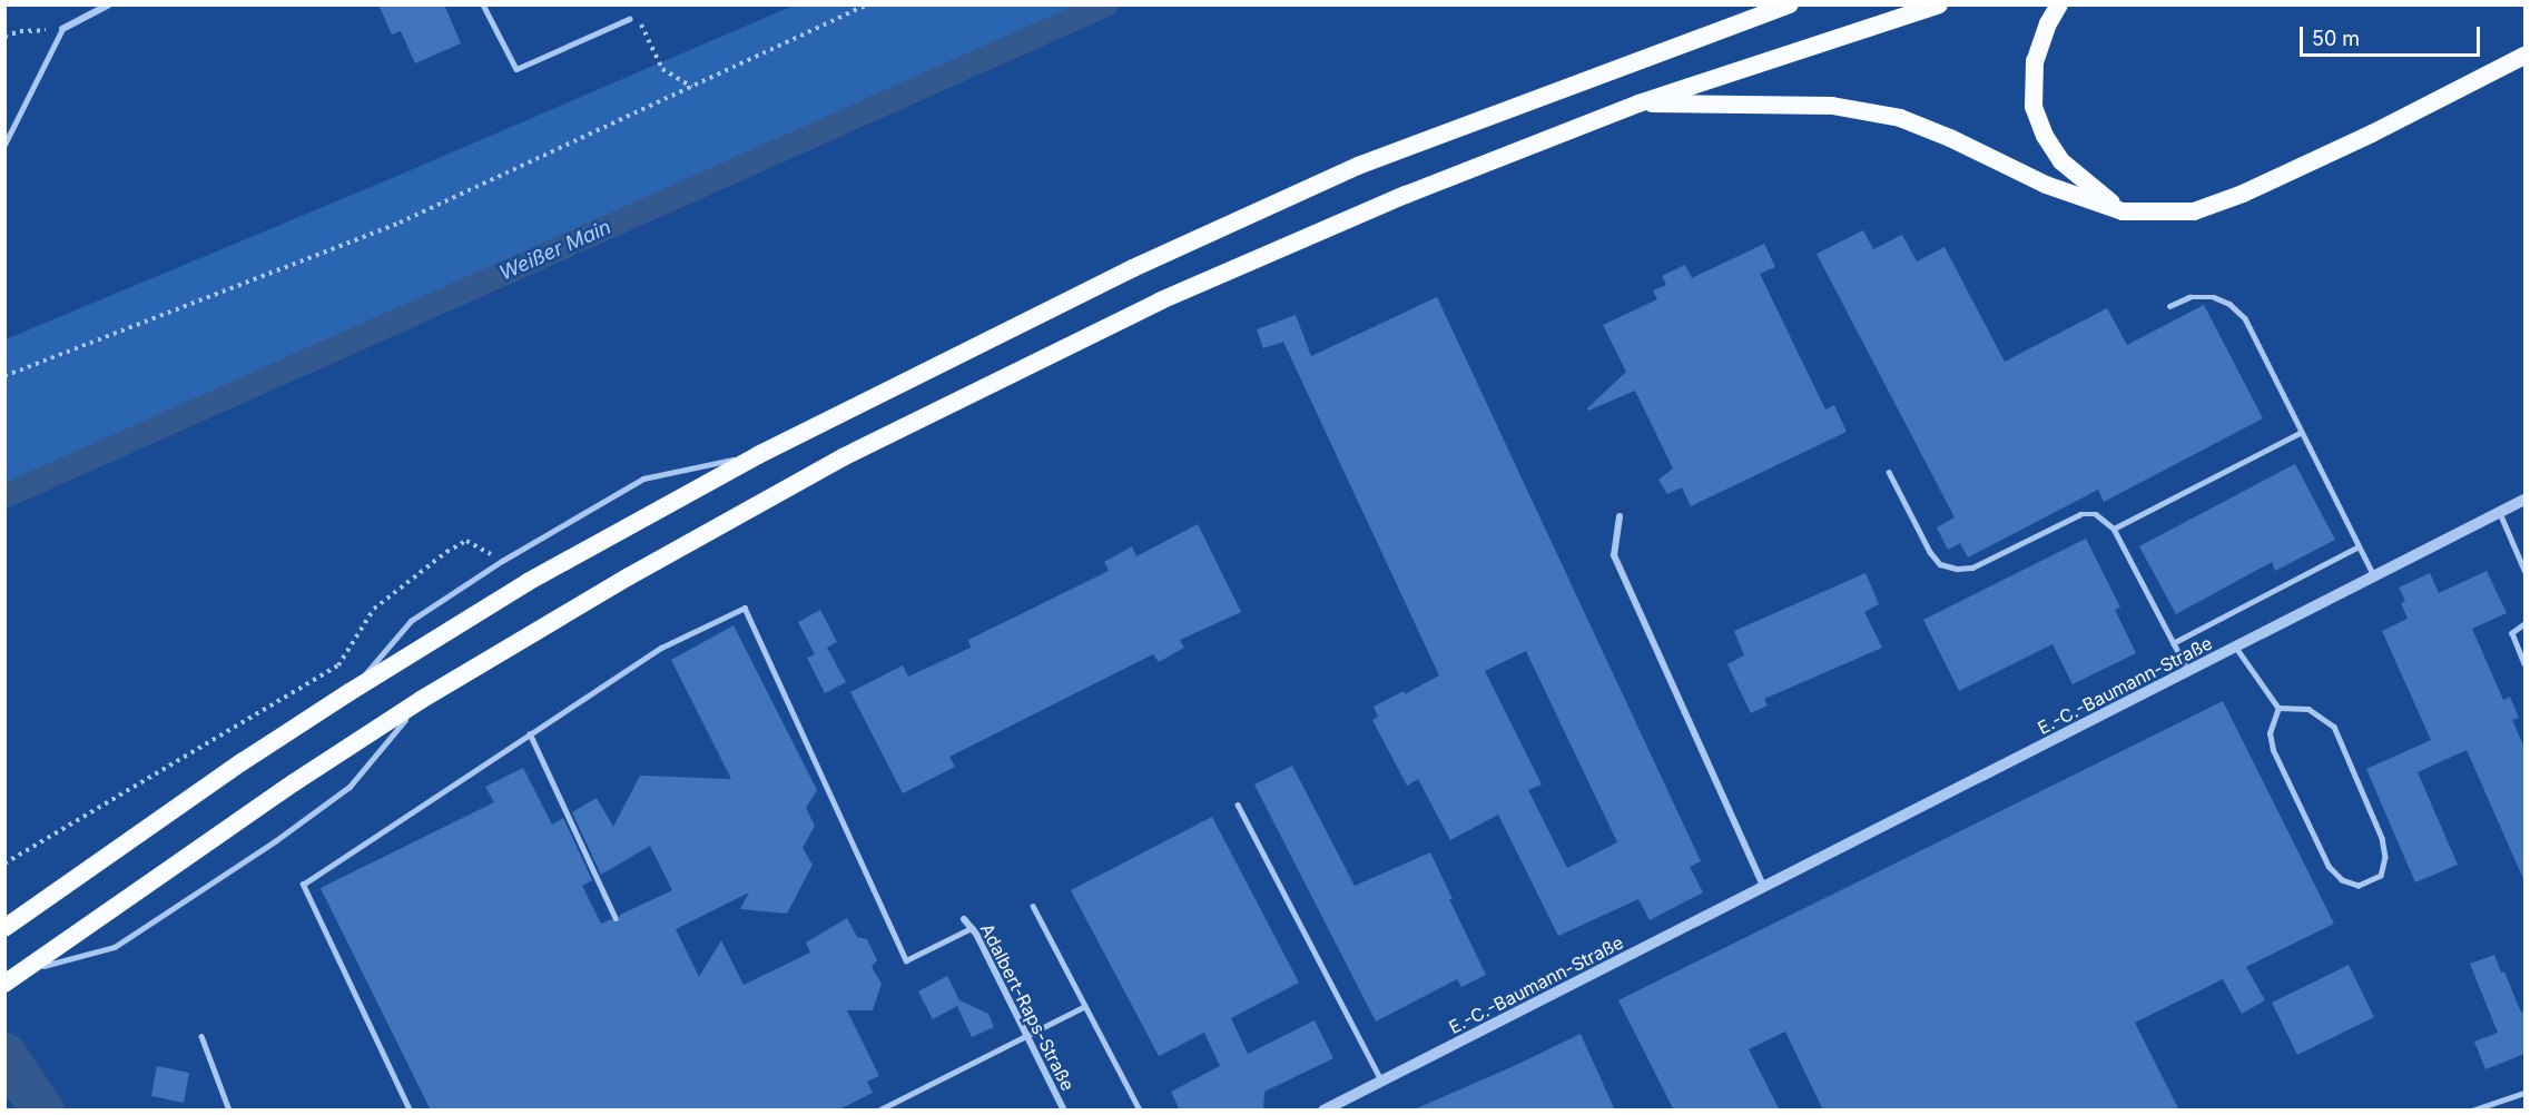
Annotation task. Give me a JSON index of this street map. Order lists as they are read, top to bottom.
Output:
{
  "streets": {
    "street": ["E.-C.-Baumann-Straße", "Adalbert-Raps-Straße"]
  },
  "water": ["Weißer Main"],
  "scale_bar": "50 m"
}
